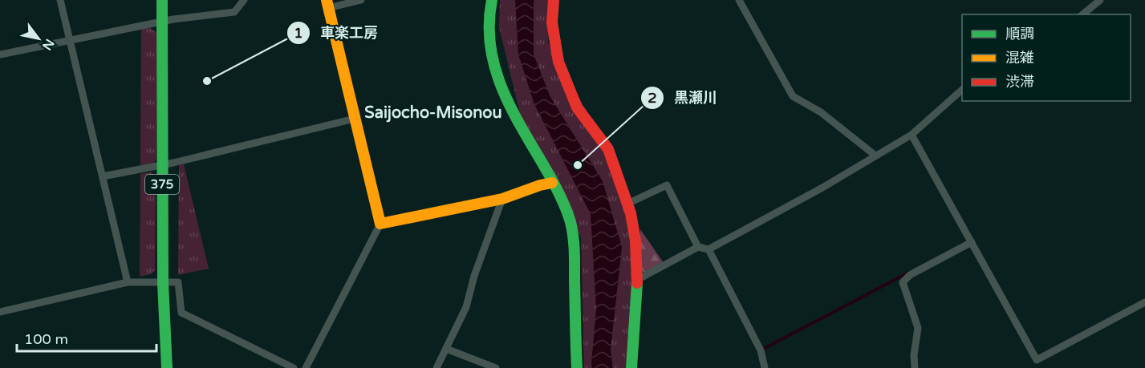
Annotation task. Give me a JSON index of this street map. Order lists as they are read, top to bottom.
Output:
{
  "streets": {
    "main road": ["375"]
  },
  "districts": ["Saijocho-Misonou"],
  "places": ["車楽工房", "黒瀬川"],
  "legend": ["順調", "混雑", "渋滞"],
  "scale_bar": "100 m",
  "north": "bottom right"
}
